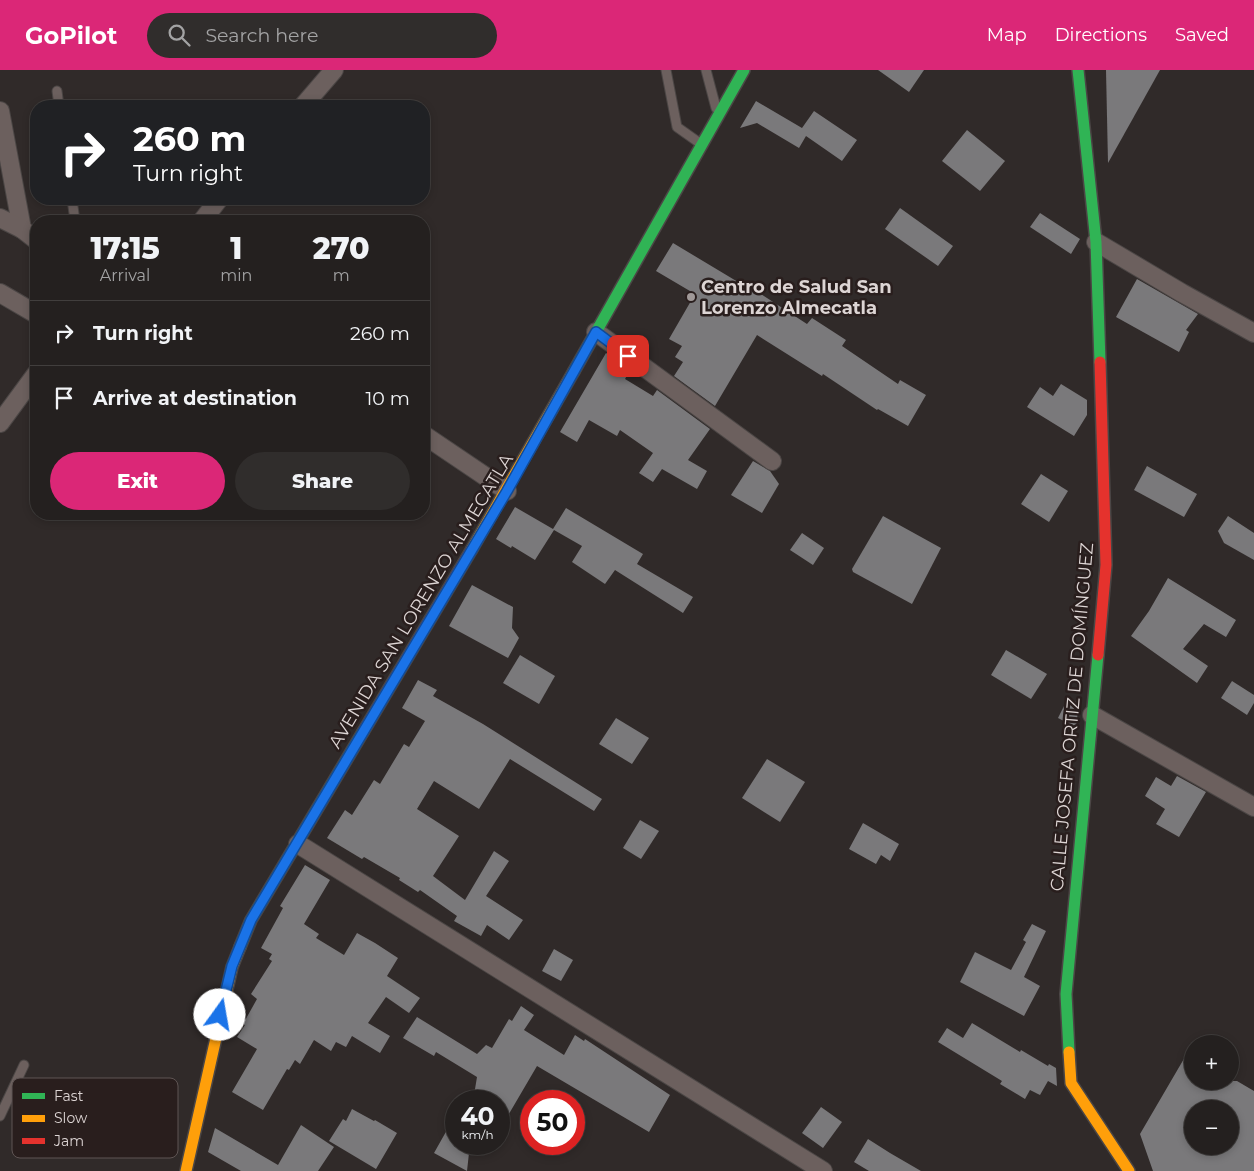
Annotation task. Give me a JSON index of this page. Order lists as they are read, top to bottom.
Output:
{
  "streets": {
    "main road": ["AVENIDA SAN LORENZO ALMECATLA", "CALLE JOSEFA ORTIZ DE DOMÍNGUEZ"]
  },
  "places": ["Centro de Salud San Lorenzo Almecatla"],
  "legend": ["Fast", "Slow", "Jam"],
  "page": {
    "header": "GoPilot",
    "search": "Search here",
    "nav": ["Map", "Directions", "Saved"],
    "turn": ["260 m", "Turn right"],
    "eta": [
      "17:15",
      "Arrival",
      "1",
      "min",
      "270",
      "m"
    ],
    "list": [
      {
        "name": "Turn right",
        "value": "260 m"
      },
      {
        "name": "Arrive at destination",
        "value": "10 m"
      }
    ],
    "buttons": ["Exit", "Share"],
    "map_buttons": ["+", "−"],
    "speed": "40 km/h",
    "limit": "50"
  }
}
